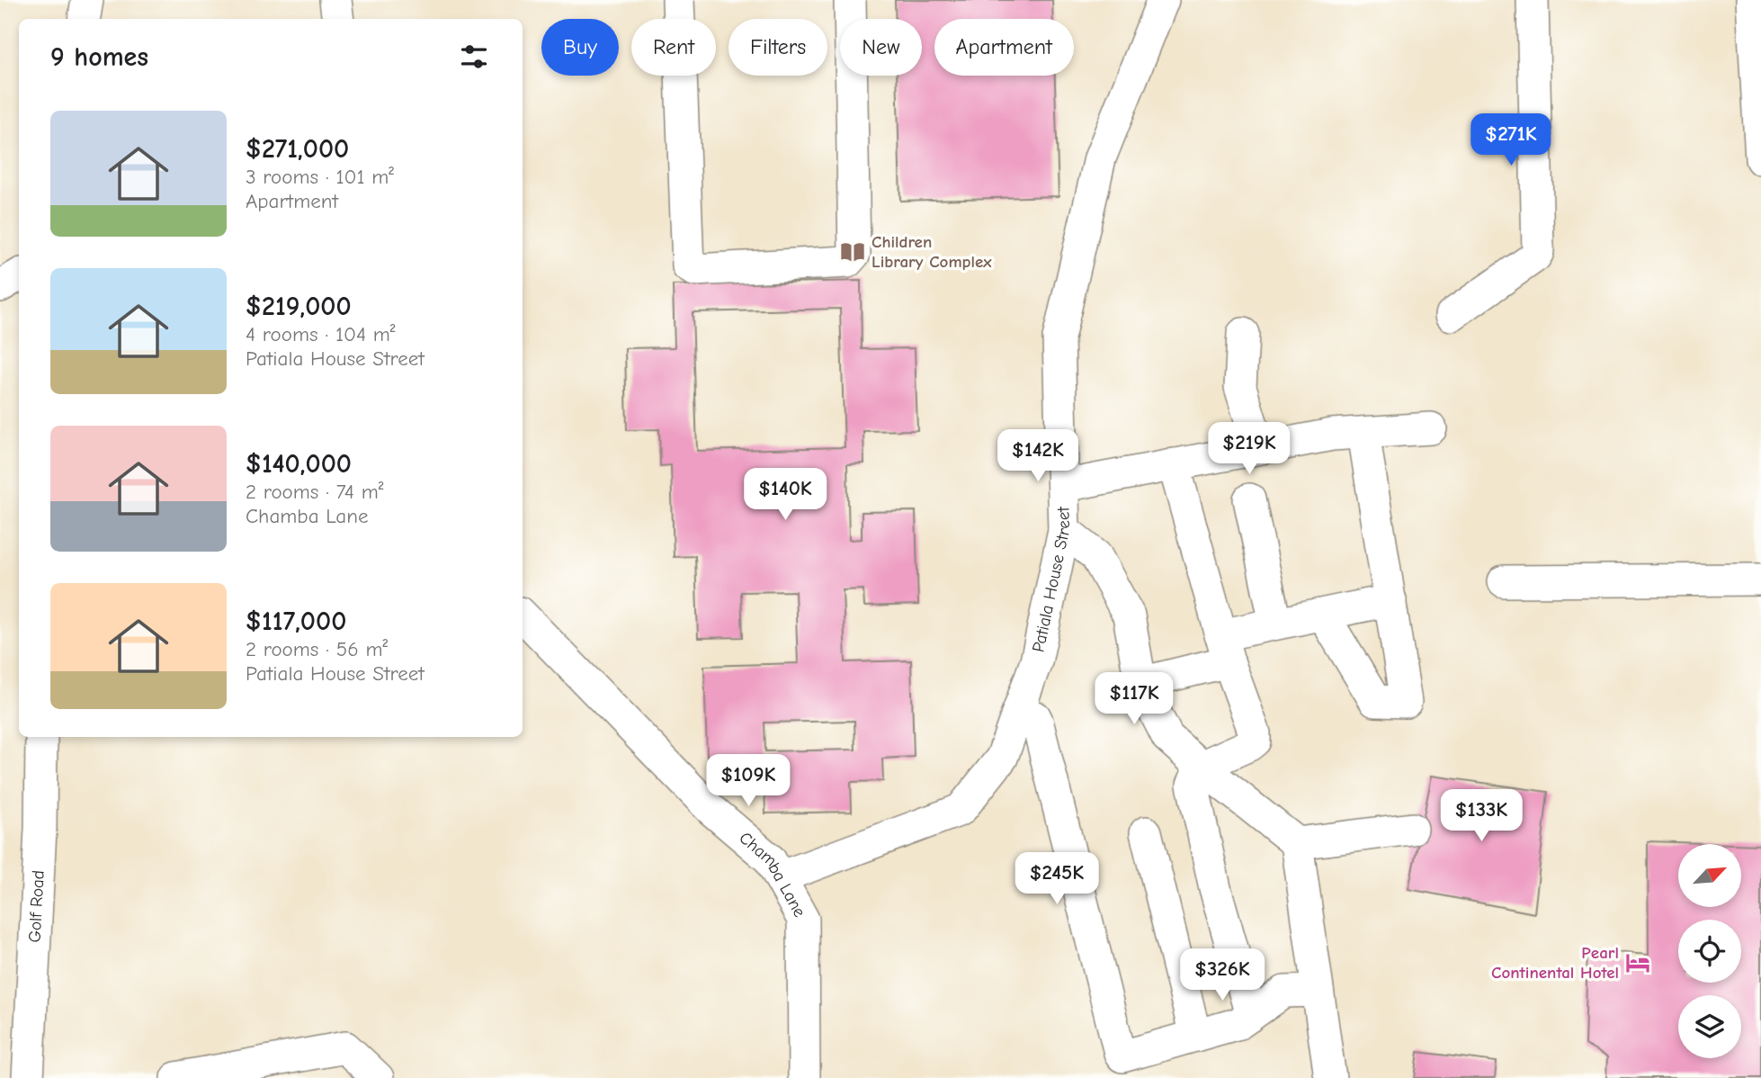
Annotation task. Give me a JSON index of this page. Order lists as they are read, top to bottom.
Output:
{
  "streets": {
    "street": ["Patiala House Street", "Chamba Lane", "Golf Road"]
  },
  "crossings": [
    ["Patiala House Street", "Chamba Lane"]
  ],
  "places": {
    "library": ["Children Library Complex"],
    "hotel": ["Pearl Continental Hotel"]
  },
  "north": "top right",
  "page": {
    "chip": [
      "Buy",
      "Rent",
      "Filters",
      "New",
      "Apartment"
    ],
    "heading": "9 homes",
    "list": [
      {
        "name": "$271,000",
        "note": "3 rooms · 101 m² · Apartment"
      },
      {
        "name": "$219,000",
        "note": "4 rooms · 104 m² · Patiala House Street"
      },
      {
        "name": "$140,000",
        "note": "2 rooms · 74 m² · Chamba Lane"
      },
      {
        "name": "$117,000",
        "note": "2 rooms · 56 m² · Patiala House Street"
      }
    ],
    "price": [
      "$271K",
      "$219K",
      "$142K",
      "$140K",
      "$117K",
      "$109K",
      "$133K",
      "$245K",
      "$326K"
    ]
  }
}
